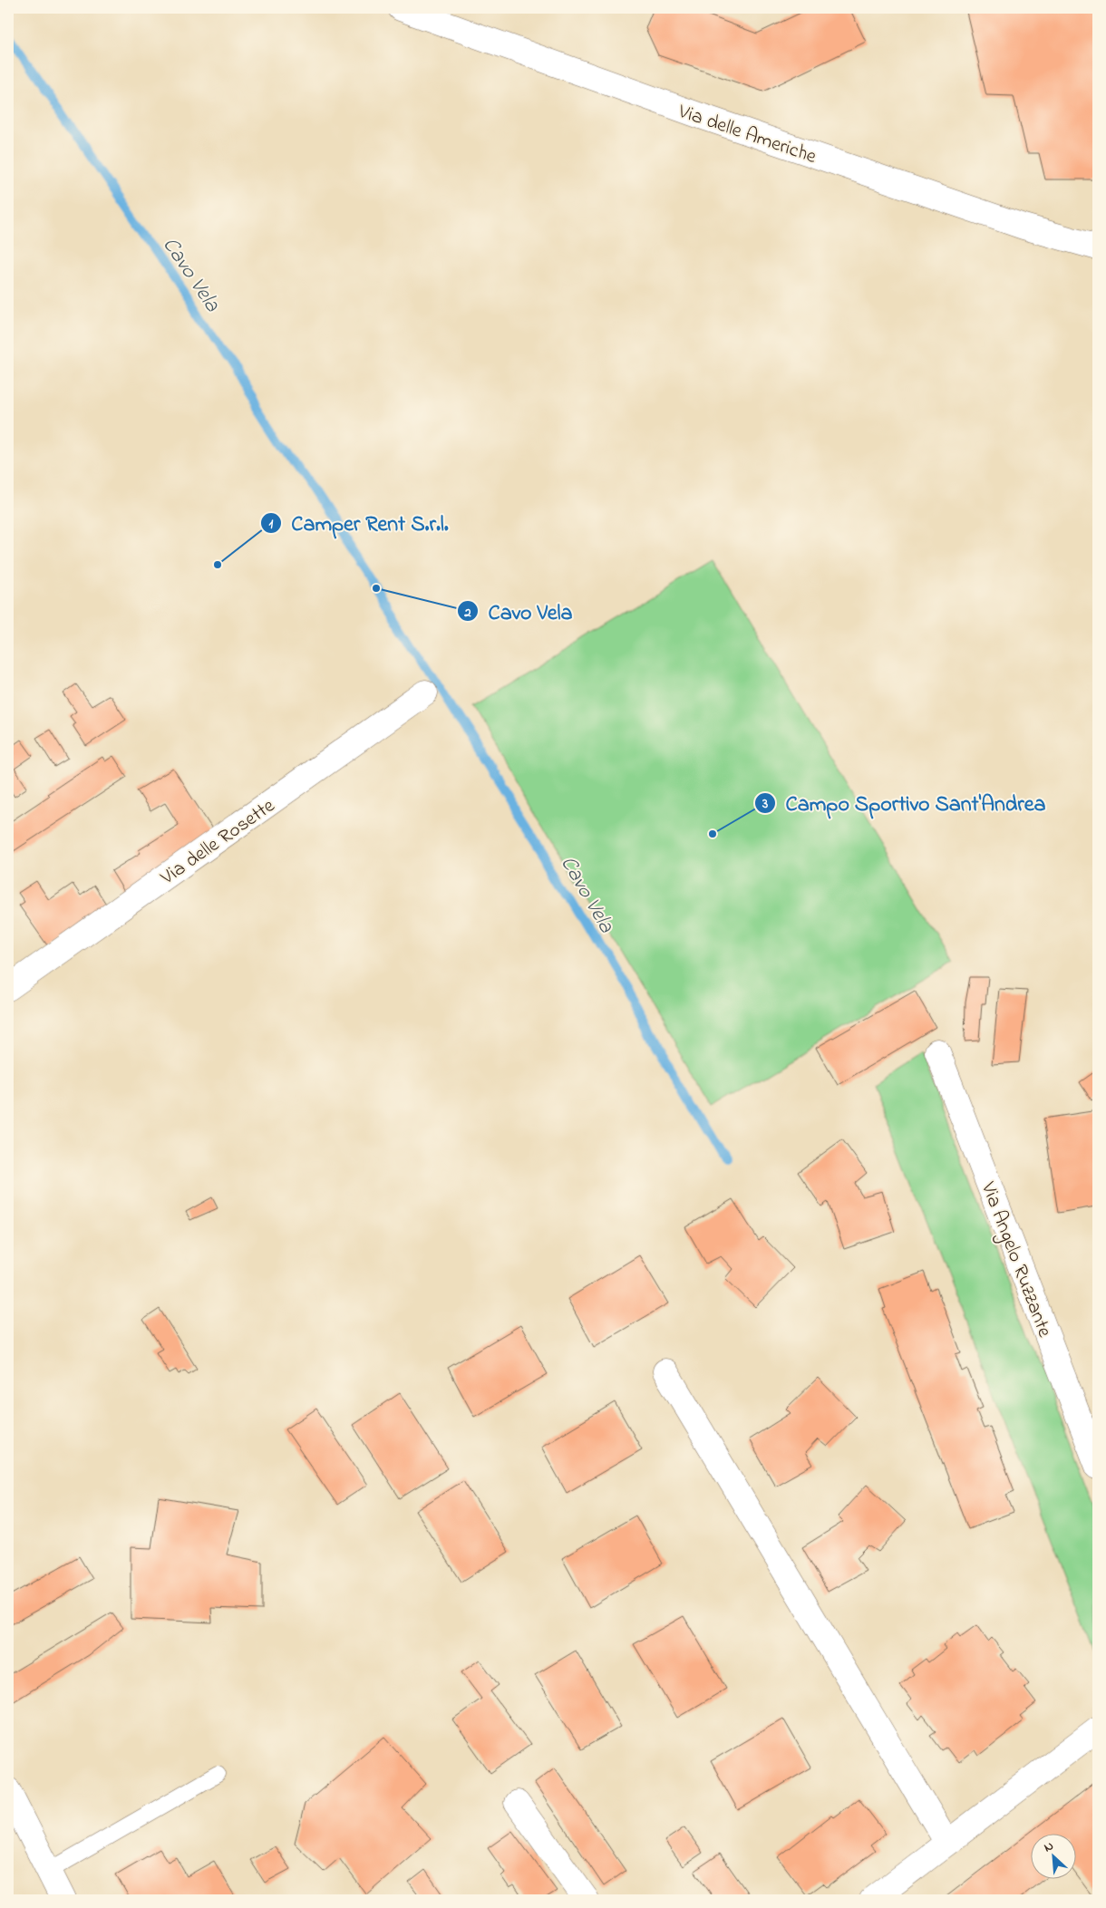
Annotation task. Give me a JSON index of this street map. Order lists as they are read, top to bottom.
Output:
{
  "streets": {
    "street": ["Via delle Americhe", "Via delle Rosette", "Via Angelo Ruzzante"]
  },
  "water": ["Cavo Vela"],
  "places": ["Camper Rent S.r.l.", "Cavo Vela", "Campo Sportivo Sant'Andrea"],
  "north": "top left"
}
